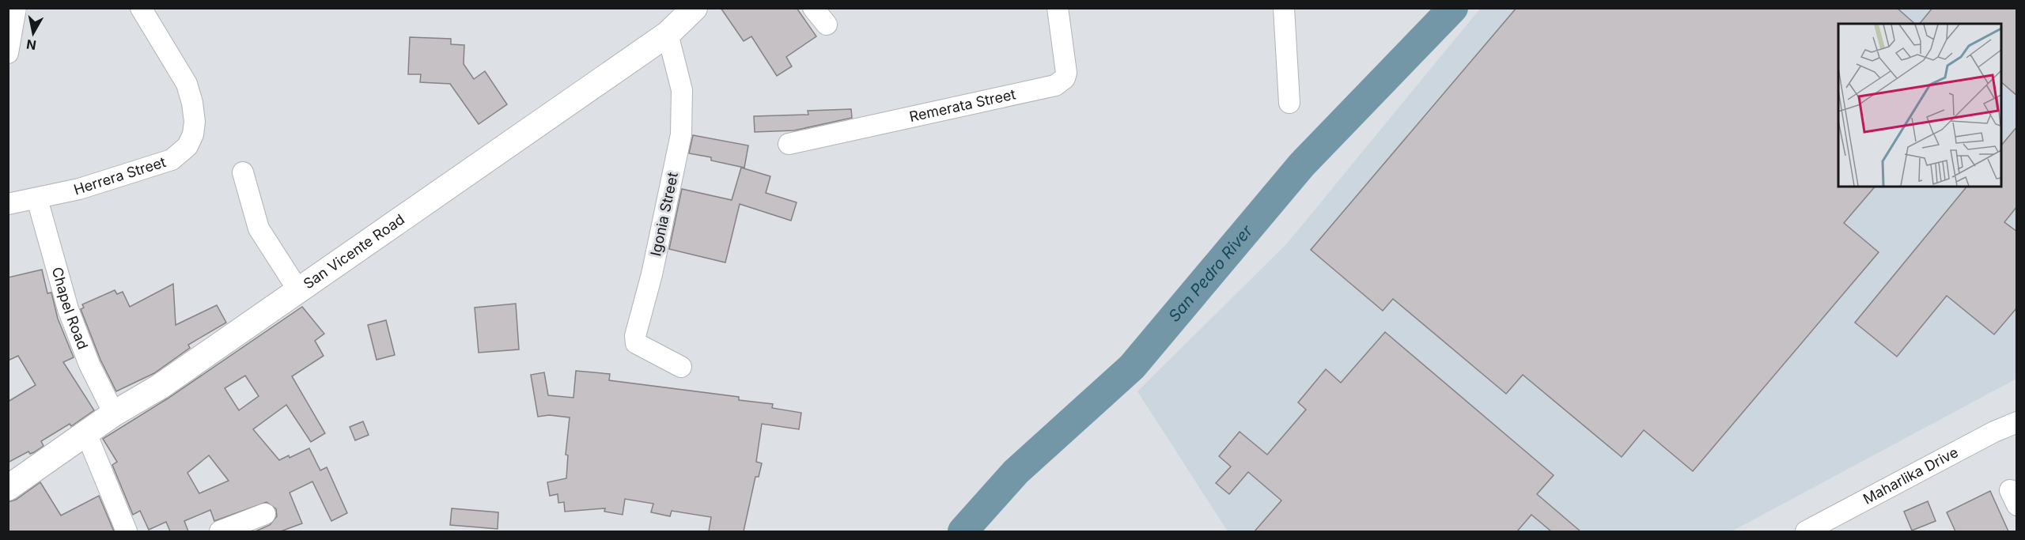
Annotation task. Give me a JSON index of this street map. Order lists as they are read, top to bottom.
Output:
{
  "streets": {
    "main road": ["San Vicente Road"],
    "street": [
      "Remerata Street",
      "Herrera Street",
      "Igonia Street",
      "Chapel Road",
      "Maharlika Drive"
    ]
  },
  "crossings": [
    ["Herrera Street", "Chapel Road"],
    ["Igonia Street", "San Vicente Road"],
    ["San Vicente Road", "Chapel Road"]
  ],
  "water": ["San Pedro River"],
  "north": "bottom"
}
